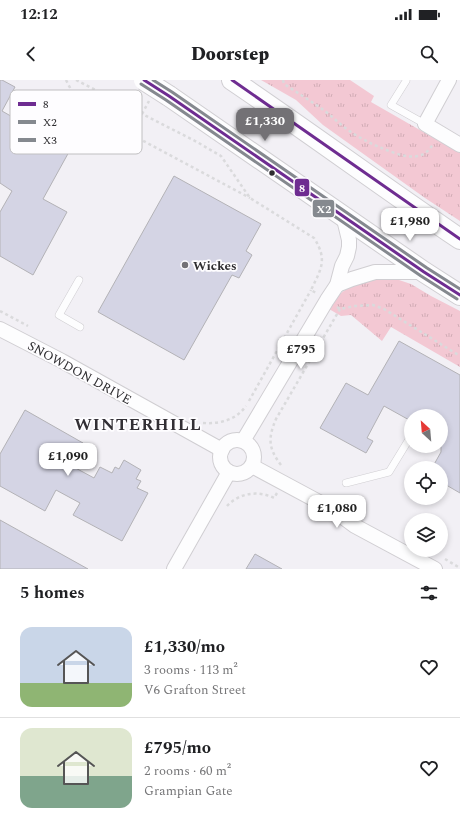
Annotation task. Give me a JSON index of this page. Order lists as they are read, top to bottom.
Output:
{
  "streets": {
    "street": ["SNOWDON DRIVE"]
  },
  "districts": ["WINTERHILL"],
  "places": ["Wickes"],
  "lines": ["transit line 8", "transit line X3", "transit line X2"],
  "legend": ["8", "X2", "X3"],
  "north": "top left",
  "page": {
    "status": "12:12",
    "header": "Doorstep",
    "price": [
      "£1,330",
      "£1,980",
      "£795",
      "£1,090",
      "£1,080"
    ],
    "heading": "5 homes",
    "list": [
      {
        "name": "£1,330/mo",
        "note": "3 rooms · 113 m² · V6 Grafton Street"
      },
      {
        "name": "£795/mo",
        "note": "2 rooms · 60 m² · Grampian Gate"
      }
    ]
  }
}
